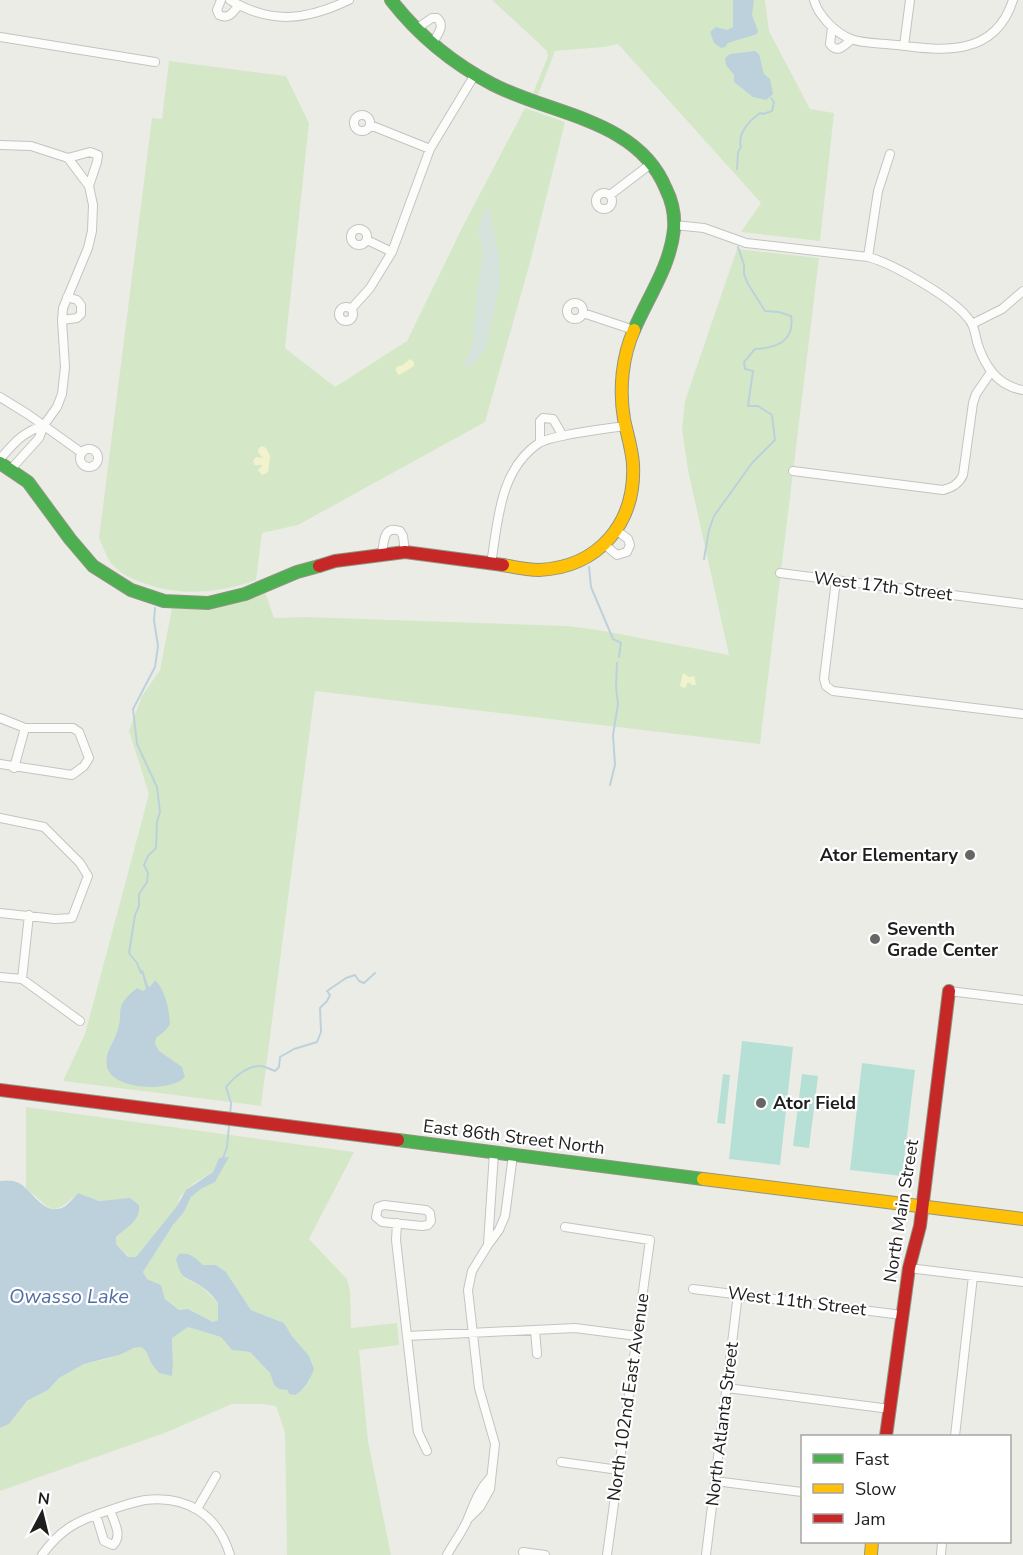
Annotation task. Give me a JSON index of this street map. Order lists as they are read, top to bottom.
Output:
{
  "streets": {
    "street": [
      "West 17th Street",
      "East 86th Street North",
      "North Main Street",
      "West 11th Street",
      "North 102nd East Avenue",
      "North Atlanta Street"
    ]
  },
  "crossings": [
    ["East 86th Street North", "North Main Street"],
    ["North Main Street", "West 11th Street"],
    ["West 11th Street", "North Atlanta Street"]
  ],
  "water": ["Owasso Lake"],
  "places": ["Ator Elementary", "Seventh Grade Center", "Ator Field"],
  "legend": ["Fast", "Slow", "Jam"],
  "north": "top"
}
